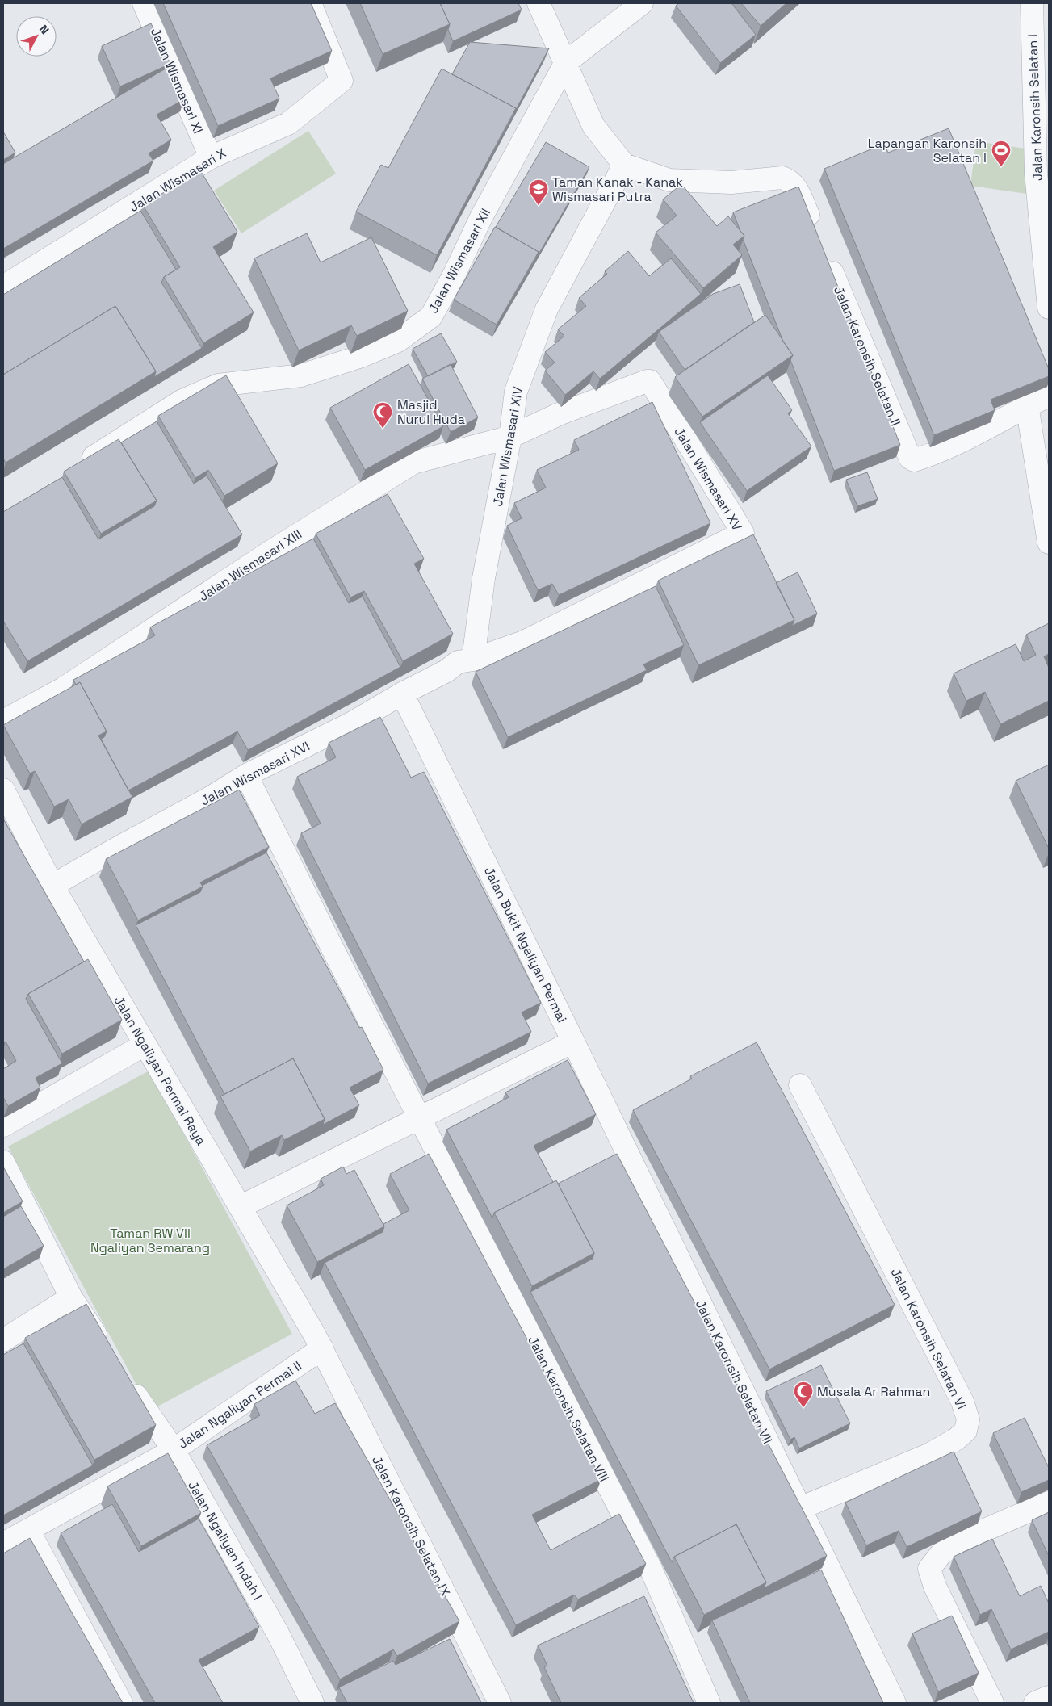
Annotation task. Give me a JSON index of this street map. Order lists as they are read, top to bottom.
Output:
{
  "streets": {
    "street": [
      "Jalan Wismasari XI",
      "Jalan Karonsih Selatan I",
      "Jalan Wismasari X",
      "Jalan Wismasari XII",
      "Jalan Karonsih Selatan II",
      "Jalan Wismasari XIV",
      "Jalan Wismasari XV",
      "Jalan Wismasari XIII",
      "Jalan Wismasari XVI",
      "Jalan Bukit Ngaliyan Permai",
      "Jalan Ngaliyan Permai Raya",
      "Jalan Karonsih Selatan VI",
      "Jalan Karonsih Selatan VII",
      "Jalan Ngaliyan Permai II",
      "Jalan Karonsih Selatan VIII",
      "Jalan Karonsih Selatan IX",
      "Jalan Ngaliyan Indah I"
    ]
  },
  "crossings": [
    ["Jalan Wismasari XI", "Jalan Wismasari X"],
    ["Jalan Wismasari XIV", "Jalan Wismasari XV"],
    ["Jalan Wismasari XIV", "Jalan Wismasari XIII"],
    ["Jalan Wismasari XIV", "Jalan Wismasari XVI"],
    ["Jalan Wismasari XV", "Jalan Wismasari XIII"],
    ["Jalan Wismasari XV", "Jalan Wismasari XVI"],
    ["Jalan Wismasari XVI", "Jalan Bukit Ngaliyan Permai"],
    ["Jalan Wismasari XVI", "Jalan Ngaliyan Permai Raya"],
    ["Jalan Bukit Ngaliyan Permai", "Jalan Karonsih Selatan VII"],
    ["Jalan Ngaliyan Permai Raya", "Jalan Ngaliyan Permai II"],
    ["Jalan Ngaliyan Permai Raya", "Jalan Karonsih Selatan IX"],
    ["Jalan Karonsih Selatan VI", "Jalan Karonsih Selatan VII"],
    ["Jalan Ngaliyan Permai II", "Jalan Karonsih Selatan IX"],
    ["Jalan Ngaliyan Permai II", "Jalan Ngaliyan Indah I"]
  ],
  "parks": ["Taman RW VII Ngaliyan Semarang"],
  "places": {
    "sports": ["Lapangan Karonsih Selatan I"],
    "school or university": ["Taman Kanak - Kanak Wismasari Putra"],
    "mosque": ["Masjid Nurul Huda", "Musala Ar Rahman"]
  },
  "north": "top right"
}
